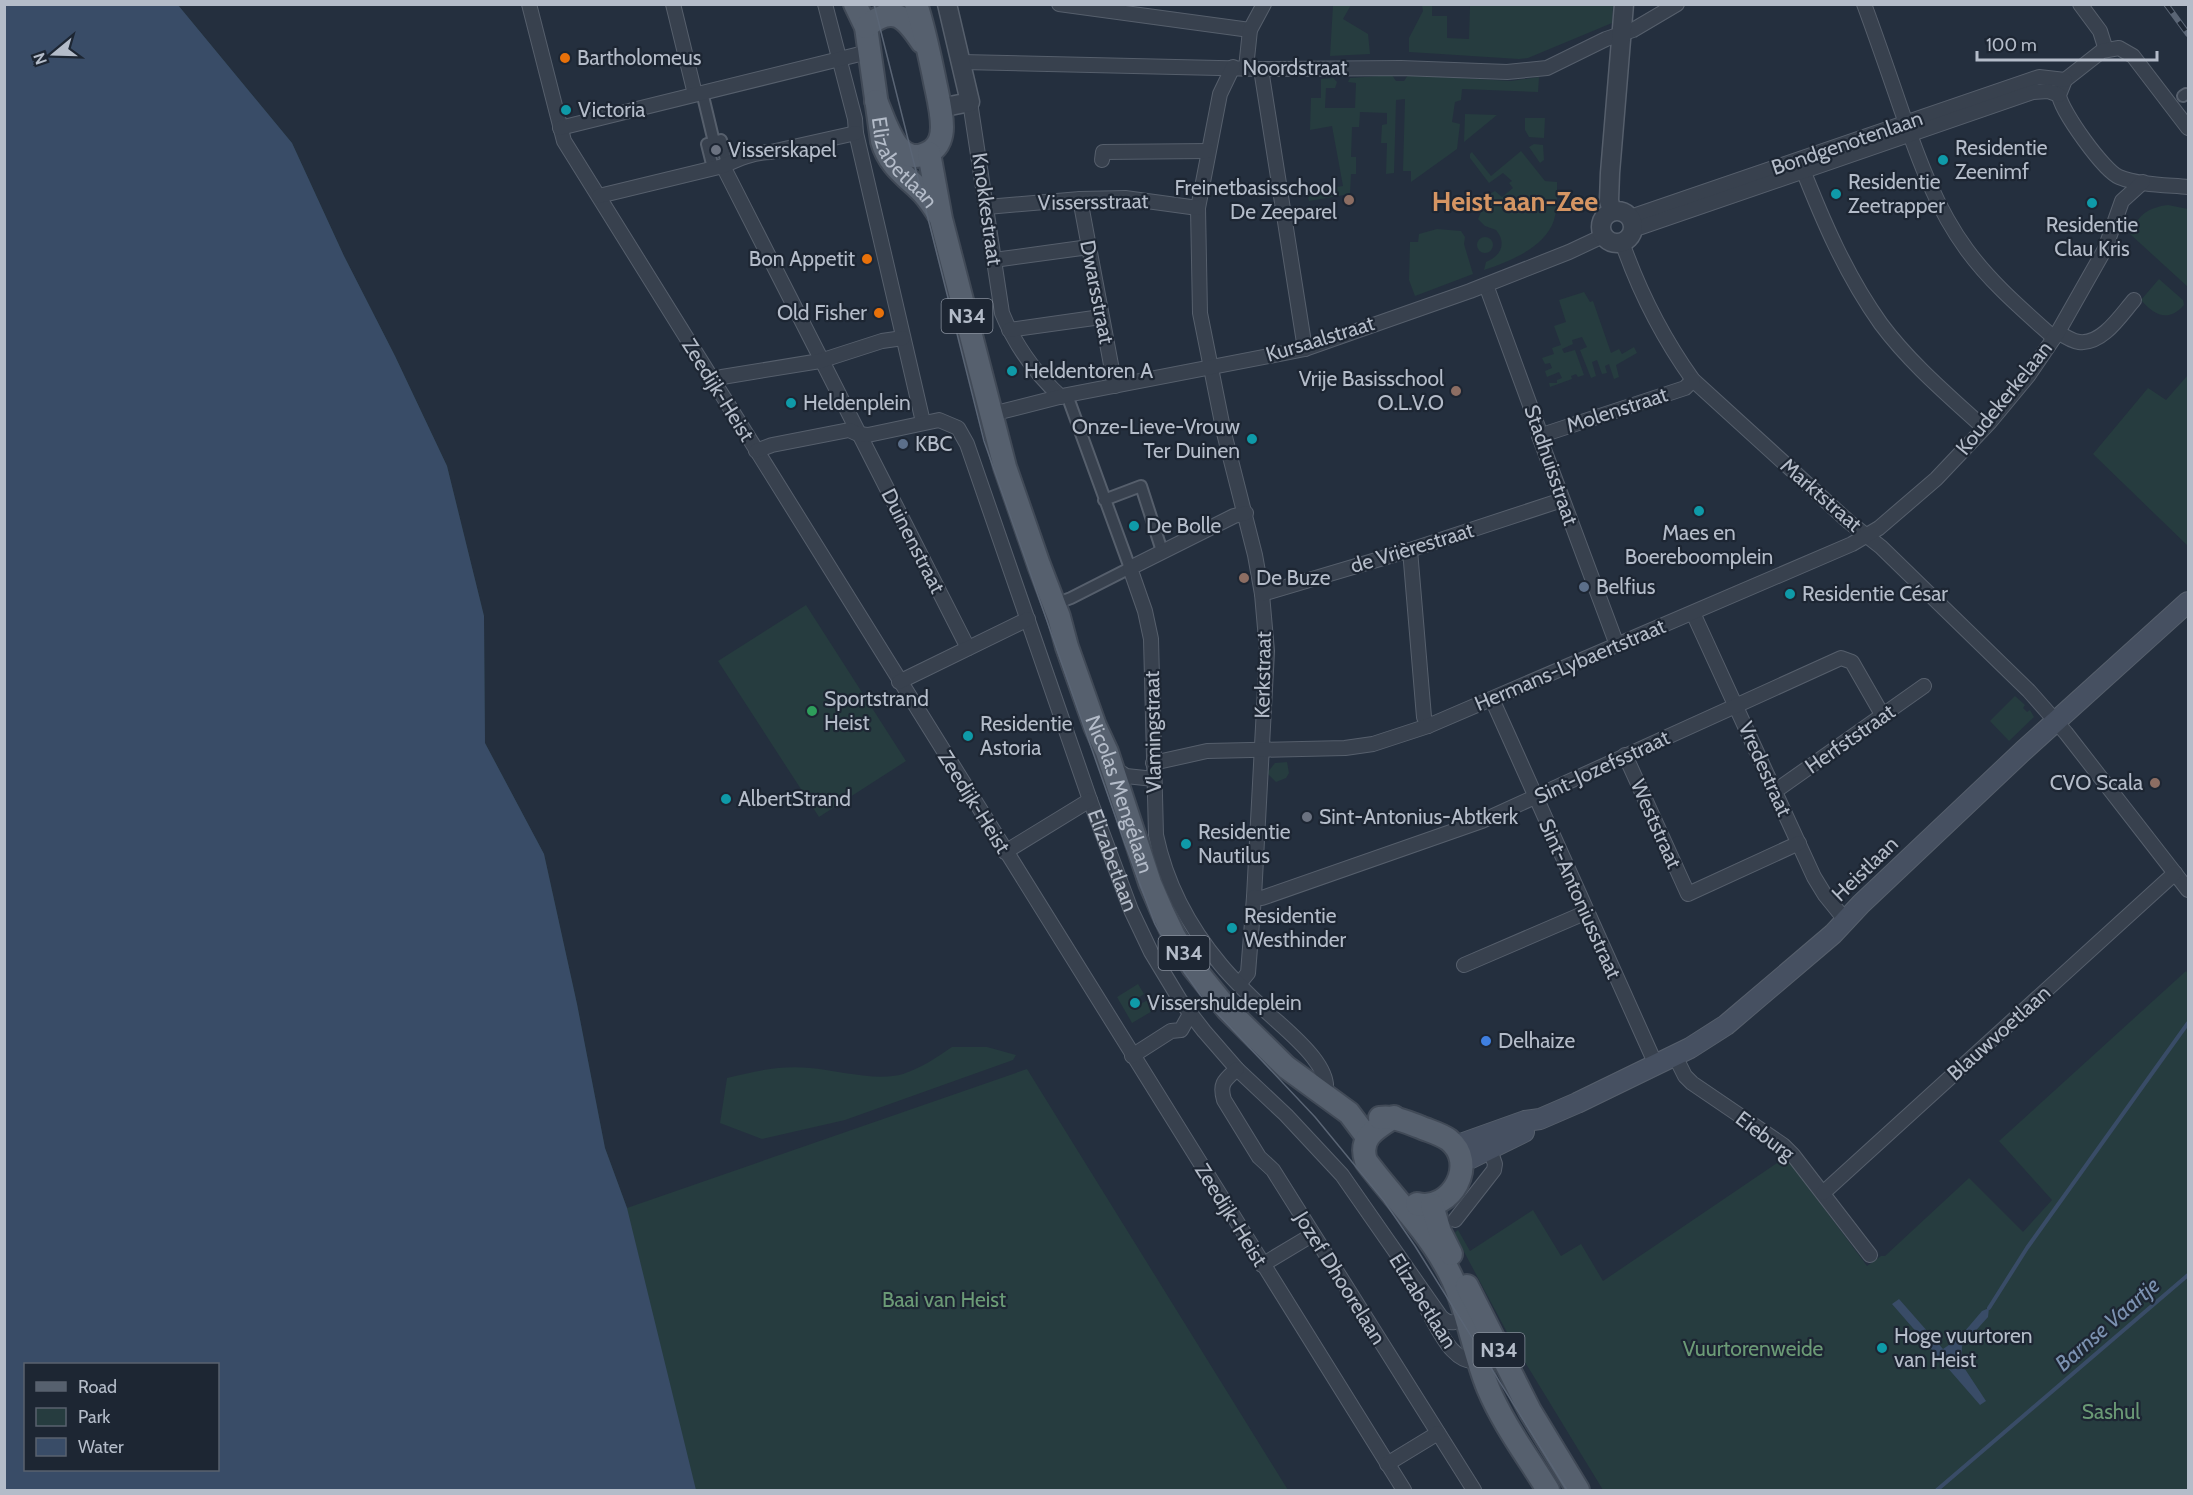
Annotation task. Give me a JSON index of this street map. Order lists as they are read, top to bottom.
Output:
{
  "streets": {
    "main road": [
      "Elizabetlaan",
      "N34",
      "Nicolas Mengélaan",
      "Heistlaan"
    ],
    "street": [
      "Noordstraat",
      "Bondgenotenlaan",
      "Vissersstraat",
      "Knokkestraat",
      "Dwarsstraat",
      "Kursaalstraat",
      "Zeedijk-Heist",
      "Koudekerkelaan",
      "Molenstraat",
      "Stadhuisstraat",
      "Marktstraat",
      "Duinenstraat",
      "de Vrièrestraat",
      "Hermans-Lybaertstraat",
      "Kerkstraat",
      "Vlamingstraat",
      "Herfststraat",
      "Sint-Jozefsstraat",
      "Vredestraat",
      "Weststraat",
      "Sint-Antoniusstraat",
      "Blauwvoetlaan",
      "Eieburg",
      "Jozef Dhoorelaan"
    ]
  },
  "crossings": [
    ["Noordstraat", "Knokkestraat"],
    ["Noordstraat", "Kerkstraat"],
    ["Bondgenotenlaan", "Kursaalstraat"],
    ["Bondgenotenlaan", "Marktstraat"],
    ["Elizabetlaan", "N34"],
    ["Elizabetlaan", "Kursaalstraat"],
    ["Elizabetlaan", "Nicolas Mengélaan"],
    ["Elizabetlaan", "Heistlaan"],
    ["Elizabetlaan", "Jozef Dhoorelaan"],
    ["Vissersstraat", "Knokkestraat"],
    ["Vissersstraat", "Dwarsstraat"],
    ["Vissersstraat", "Kerkstraat"],
    ["Knokkestraat", "Kursaalstraat"],
    ["Knokkestraat", "Vlamingstraat"],
    ["Dwarsstraat", "Kursaalstraat"],
    ["N34", "Nicolas Mengélaan"],
    ["N34", "Heistlaan"],
    ["Kursaalstraat", "Stadhuisstraat"],
    ["Kursaalstraat", "Marktstraat"],
    ["Kursaalstraat", "Kerkstraat"],
    ["Kursaalstraat", "Vlamingstraat"],
    ["Kursaalstraat", "Nicolas Mengélaan"],
    ["Koudekerkelaan", "Marktstraat"],
    ["Koudekerkelaan", "Hermans-Lybaertstraat"],
    ["Molenstraat", "Stadhuisstraat"],
    ["Molenstraat", "Marktstraat"],
    ["Stadhuisstraat", "de Vrièrestraat"],
    ["Stadhuisstraat", "Hermans-Lybaertstraat"],
    ["Marktstraat", "Hermans-Lybaertstraat"],
    ["Marktstraat", "Heistlaan"],
    ["Marktstraat", "Blauwvoetlaan"],
    ["de Vrièrestraat", "Kerkstraat"],
    ["Hermans-Lybaertstraat", "Kerkstraat"],
    ["Hermans-Lybaertstraat", "Vlamingstraat"],
    ["Hermans-Lybaertstraat", "Vredestraat"],
    ["Hermans-Lybaertstraat", "Sint-Antoniusstraat"],
    ["Kerkstraat", "Vlamingstraat"],
    ["Kerkstraat", "Sint-Jozefsstraat"],
    ["Vlamingstraat", "Nicolas Mengélaan"],
    ["Herfststraat", "Sint-Jozefsstraat"],
    ["Herfststraat", "Vredestraat"],
    ["Sint-Jozefsstraat", "Vredestraat"],
    ["Sint-Jozefsstraat", "Weststraat"],
    ["Sint-Jozefsstraat", "Sint-Antoniusstraat"],
    ["Vredestraat", "Weststraat"],
    ["Vredestraat", "Heistlaan"],
    ["Nicolas Mengélaan", "Heistlaan"],
    ["Heistlaan", "Sint-Antoniusstraat"],
    ["Heistlaan", "Eieburg"],
    ["Blauwvoetlaan", "Eieburg"]
  ],
  "districts": ["Heist-aan-Zee"],
  "water": ["Barnse Vaartje"],
  "parks": ["Baai van Heist", "Vuurtorenweide", "Sashul"],
  "places": [
    "Bartholomeus",
    "Victoria",
    "Visserskapel",
    "Residentie Zeenimf",
    "Residentie Zeetrapper",
    "Freinetbasisschool De Zeeparel",
    "Residentie Clau Kris",
    "Bon Appetit",
    "Old Fisher",
    "Heldentoren A",
    "Vrije Basisschool O.L.V.O",
    "Heldenplein",
    "Onze-Lieve-Vrouw Ter Duinen",
    "KBC",
    "Maes en Boereboomplein",
    "De Bolle",
    "De Buze",
    "Belfius",
    "Residentie César",
    "Sportstrand Heist",
    "Residentie Astoria",
    "CVO Scala",
    "AlbertStrand",
    "Sint-Antonius-Abtkerk",
    "Residentie Nautilus",
    "Residentie Westhinder",
    "Vissershuldeplein",
    "Delhaize",
    "Hoge vuurtoren van Heist"
  ],
  "legend": ["Road", "Park", "Water"],
  "scale_bar": "100 m",
  "north": "left"
}
